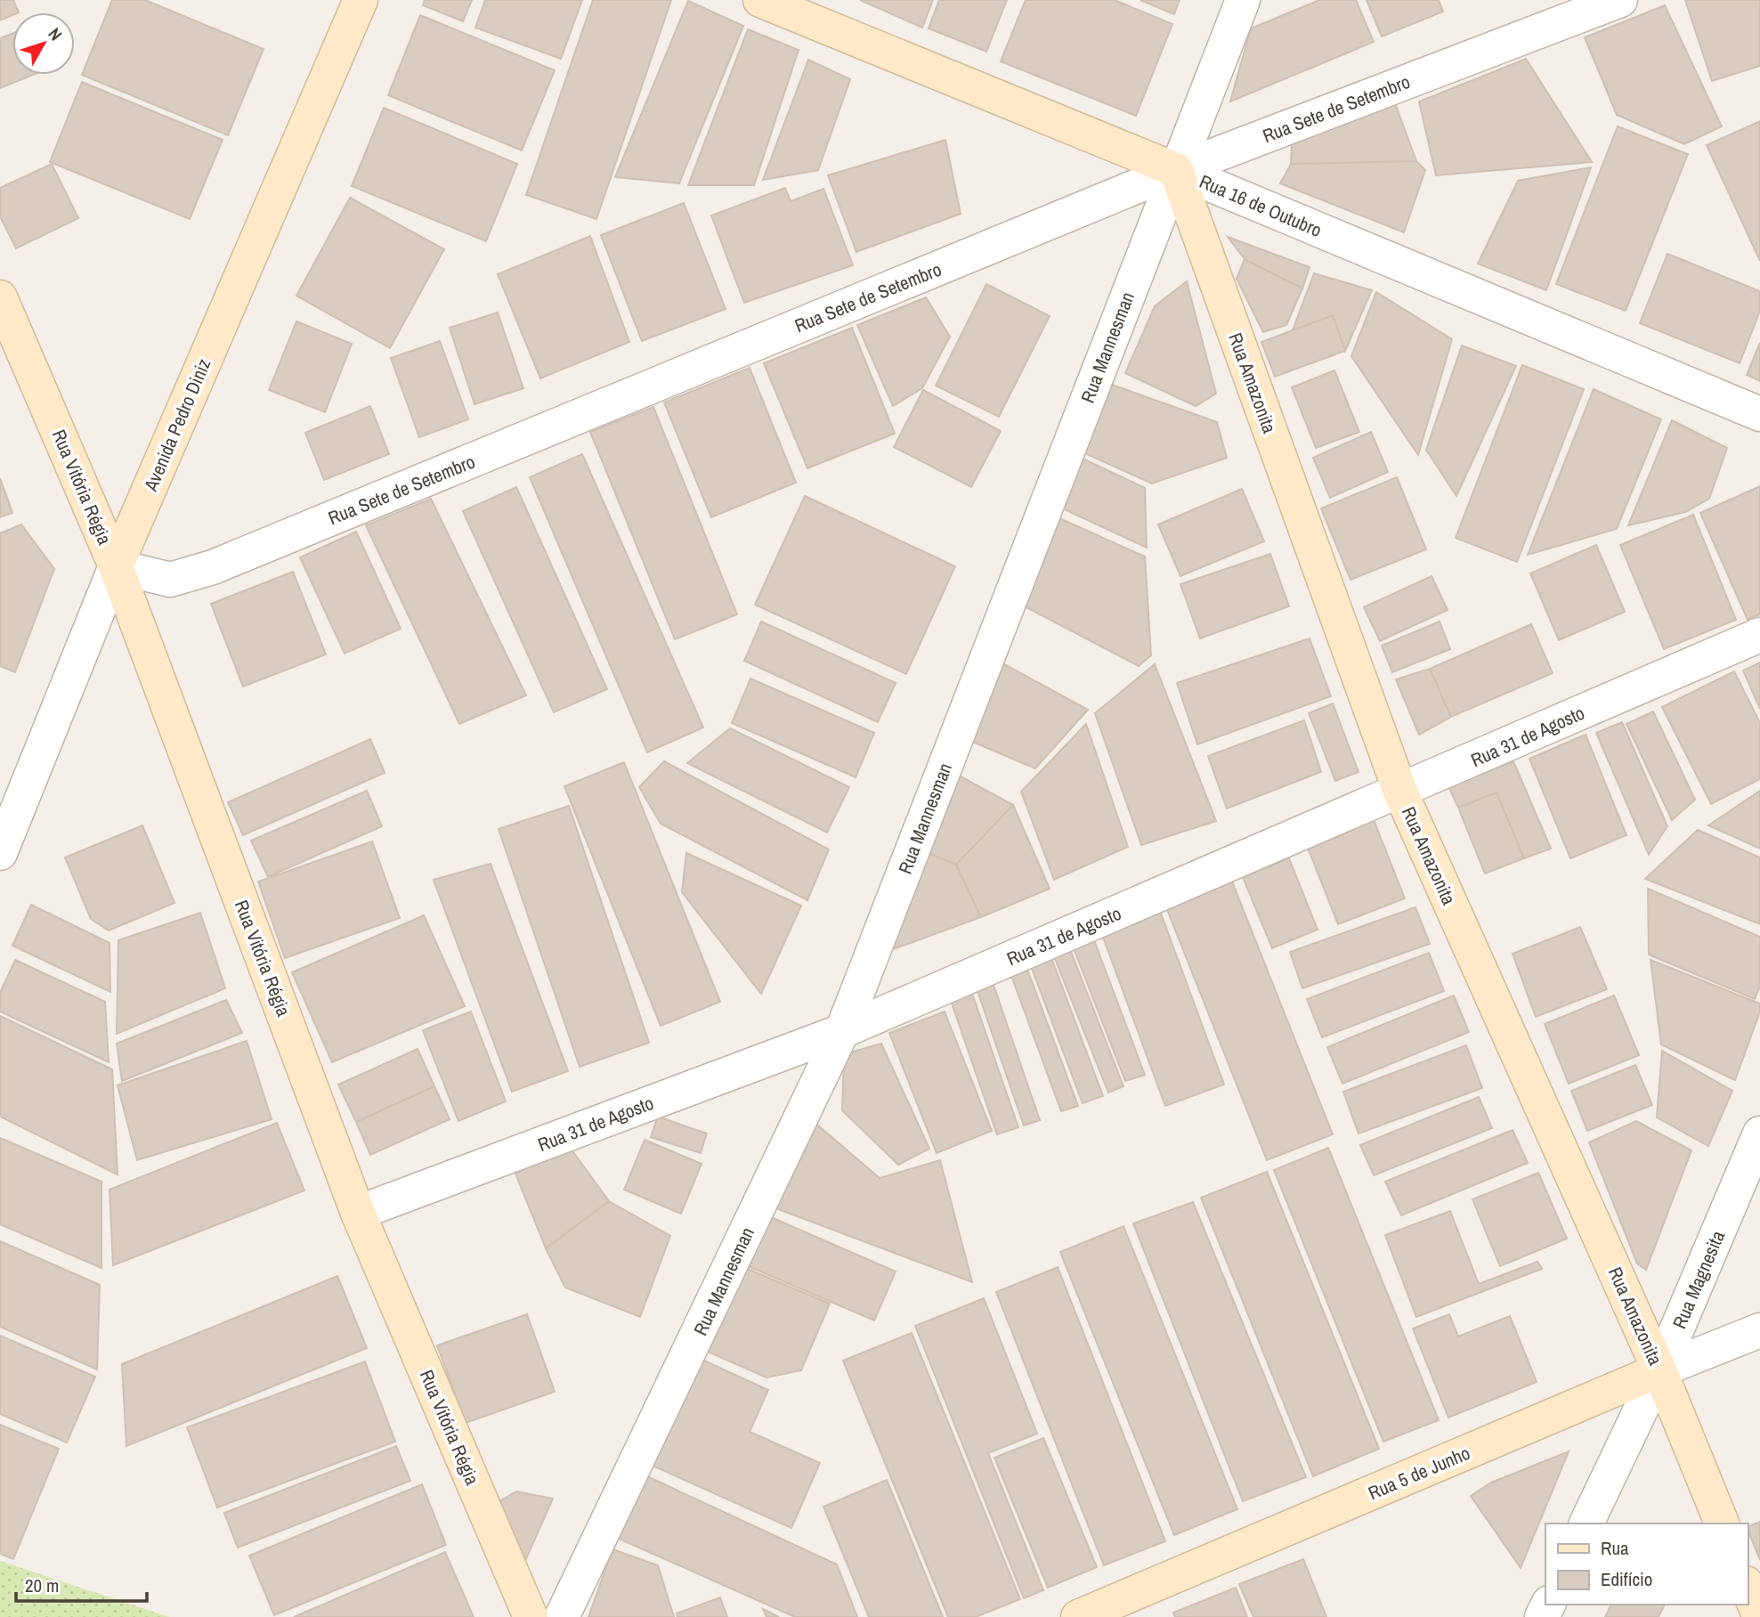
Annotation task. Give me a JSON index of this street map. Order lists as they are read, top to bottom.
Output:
{
  "streets": {
    "street": [
      "Rua Sete de Setembro",
      "Rua 16 de Outubro",
      "Rua Mannesman",
      "Rua Amazonita",
      "Avenida Pedro Diniz",
      "Rua Vitória Régia",
      "Rua 31 de Agosto",
      "Rua Magnesita",
      "Rua 5 de Junho"
    ]
  },
  "crossings": [
    ["Rua Sete de Setembro", "Rua 16 de Outubro"],
    ["Rua Sete de Setembro", "Rua Mannesman"],
    ["Rua Sete de Setembro", "Rua Amazonita"],
    ["Rua Sete de Setembro", "Avenida Pedro Diniz"],
    ["Rua Sete de Setembro", "Rua Vitória Régia"],
    ["Rua 16 de Outubro", "Rua Mannesman"],
    ["Rua 16 de Outubro", "Rua Amazonita"],
    ["Rua Mannesman", "Rua Amazonita"],
    ["Rua Mannesman", "Rua 31 de Agosto"],
    ["Rua Amazonita", "Rua 31 de Agosto"],
    ["Rua Amazonita", "Rua Magnesita"],
    ["Rua Amazonita", "Rua 5 de Junho"],
    ["Avenida Pedro Diniz", "Rua Vitória Régia"],
    ["Rua Vitória Régia", "Rua 31 de Agosto"],
    ["Rua Magnesita", "Rua 5 de Junho"]
  ],
  "legend": ["Rua", "Edifício"],
  "scale_bar": "20 m",
  "north": "top right"
}
